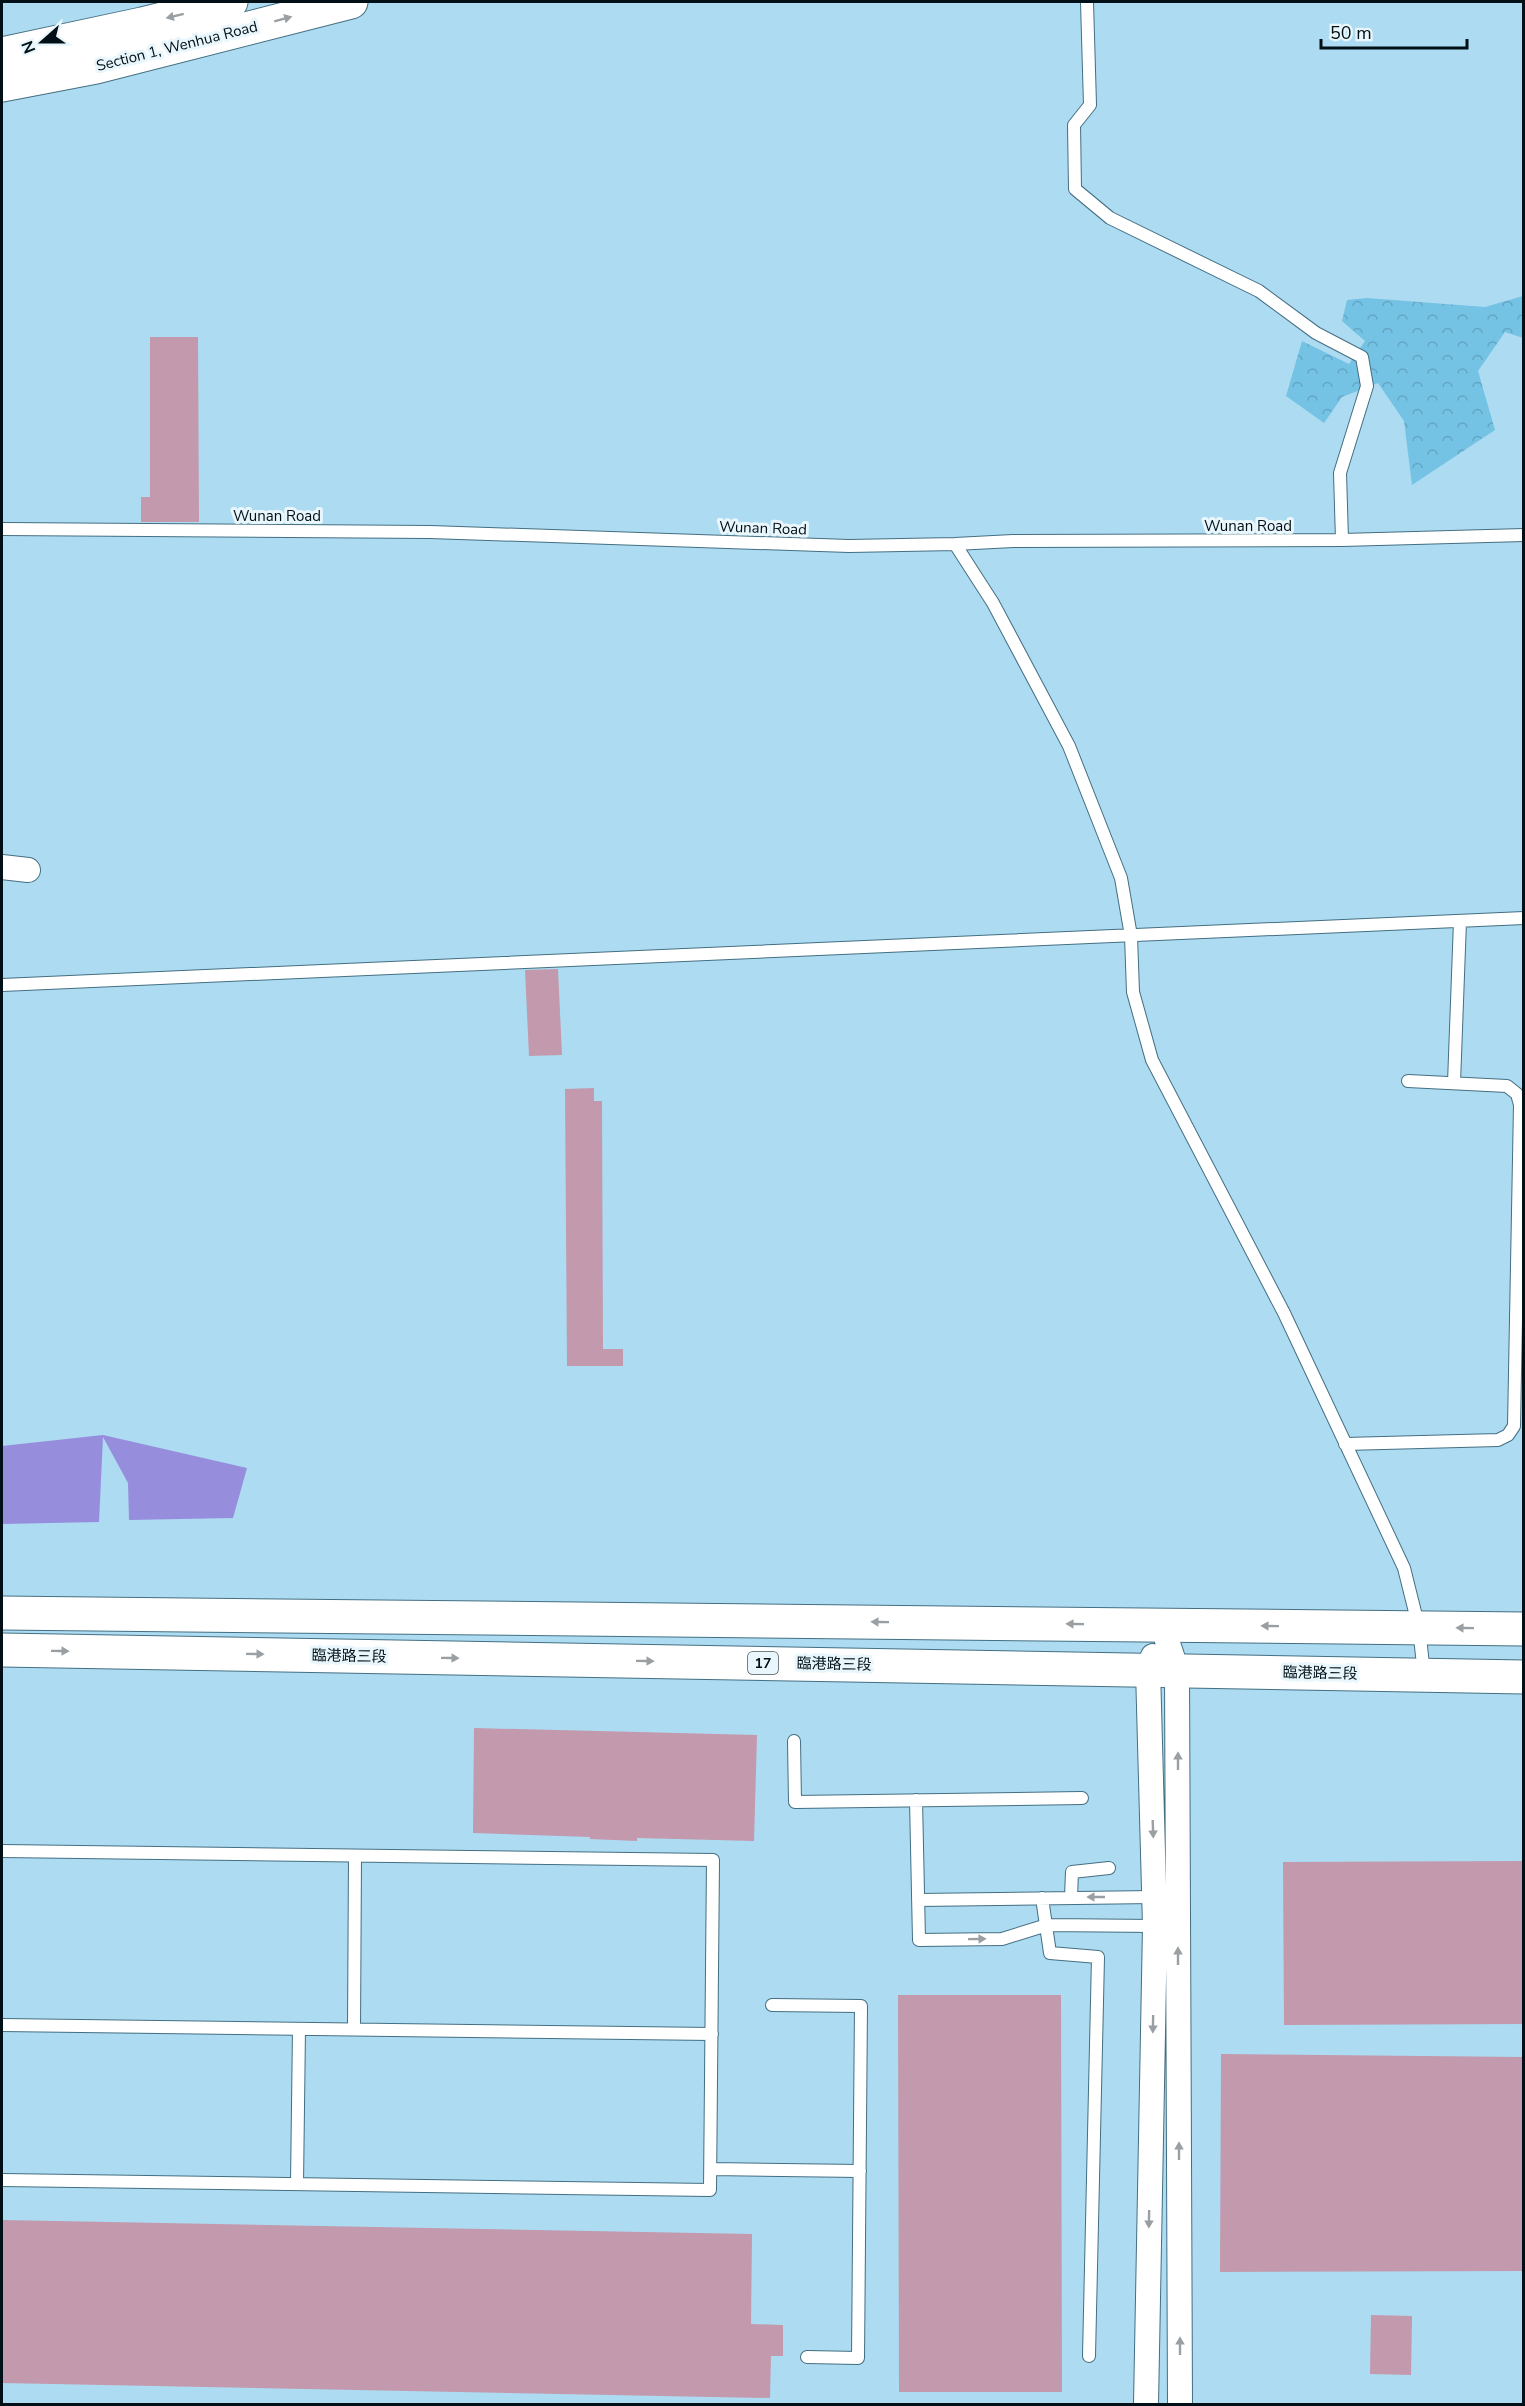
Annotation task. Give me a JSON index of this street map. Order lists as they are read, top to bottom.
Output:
{
  "streets": {
    "main road": ["Section 1, Wenhua Road", "臨港路三段", "17"],
    "lane": ["Wunan Road"]
  },
  "scale_bar": "50 m",
  "north": "left"
}
